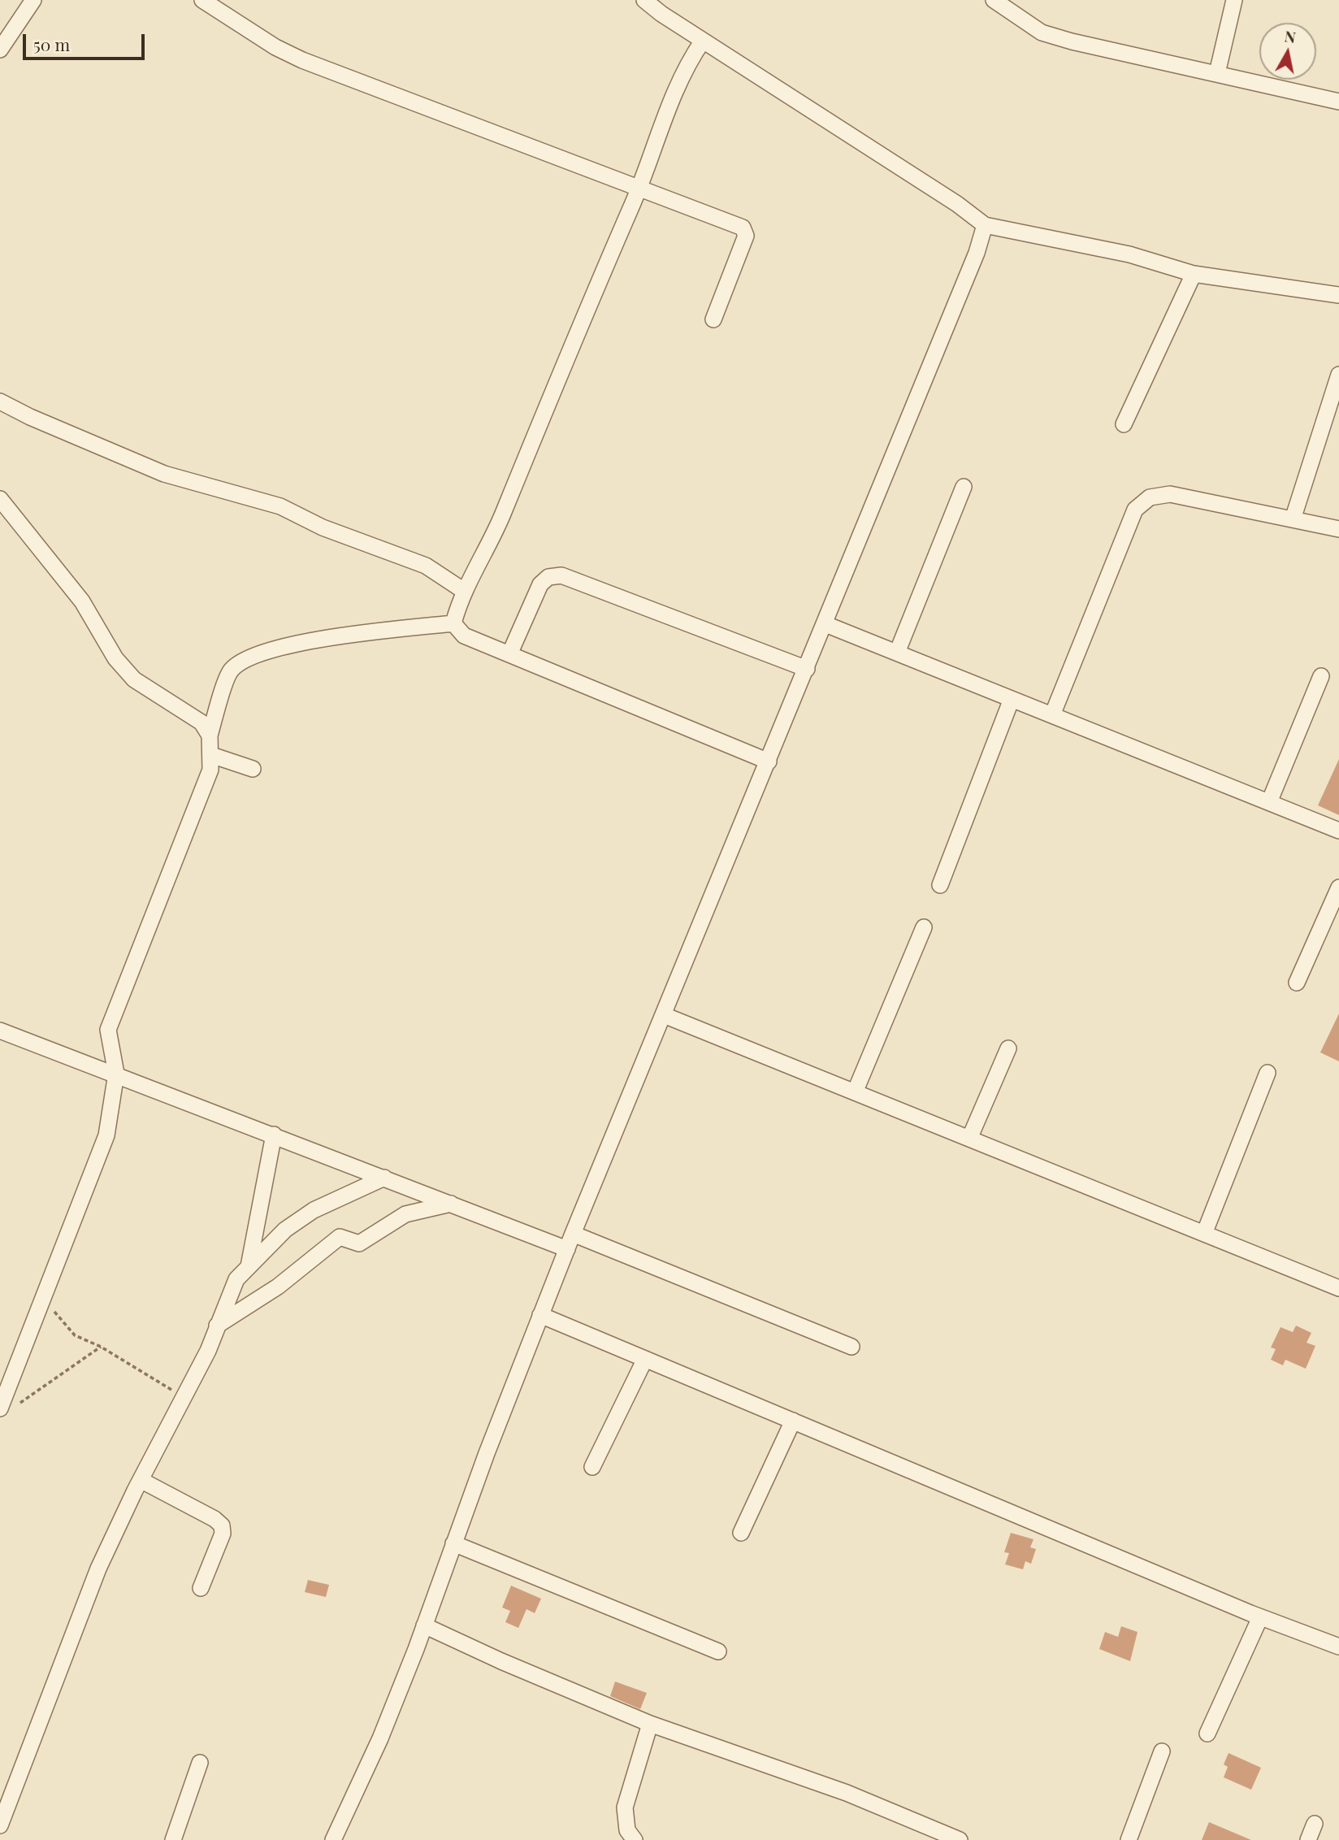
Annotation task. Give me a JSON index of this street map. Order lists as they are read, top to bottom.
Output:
{
  "scale_bar": "50 m",
  "north": "top"
}
